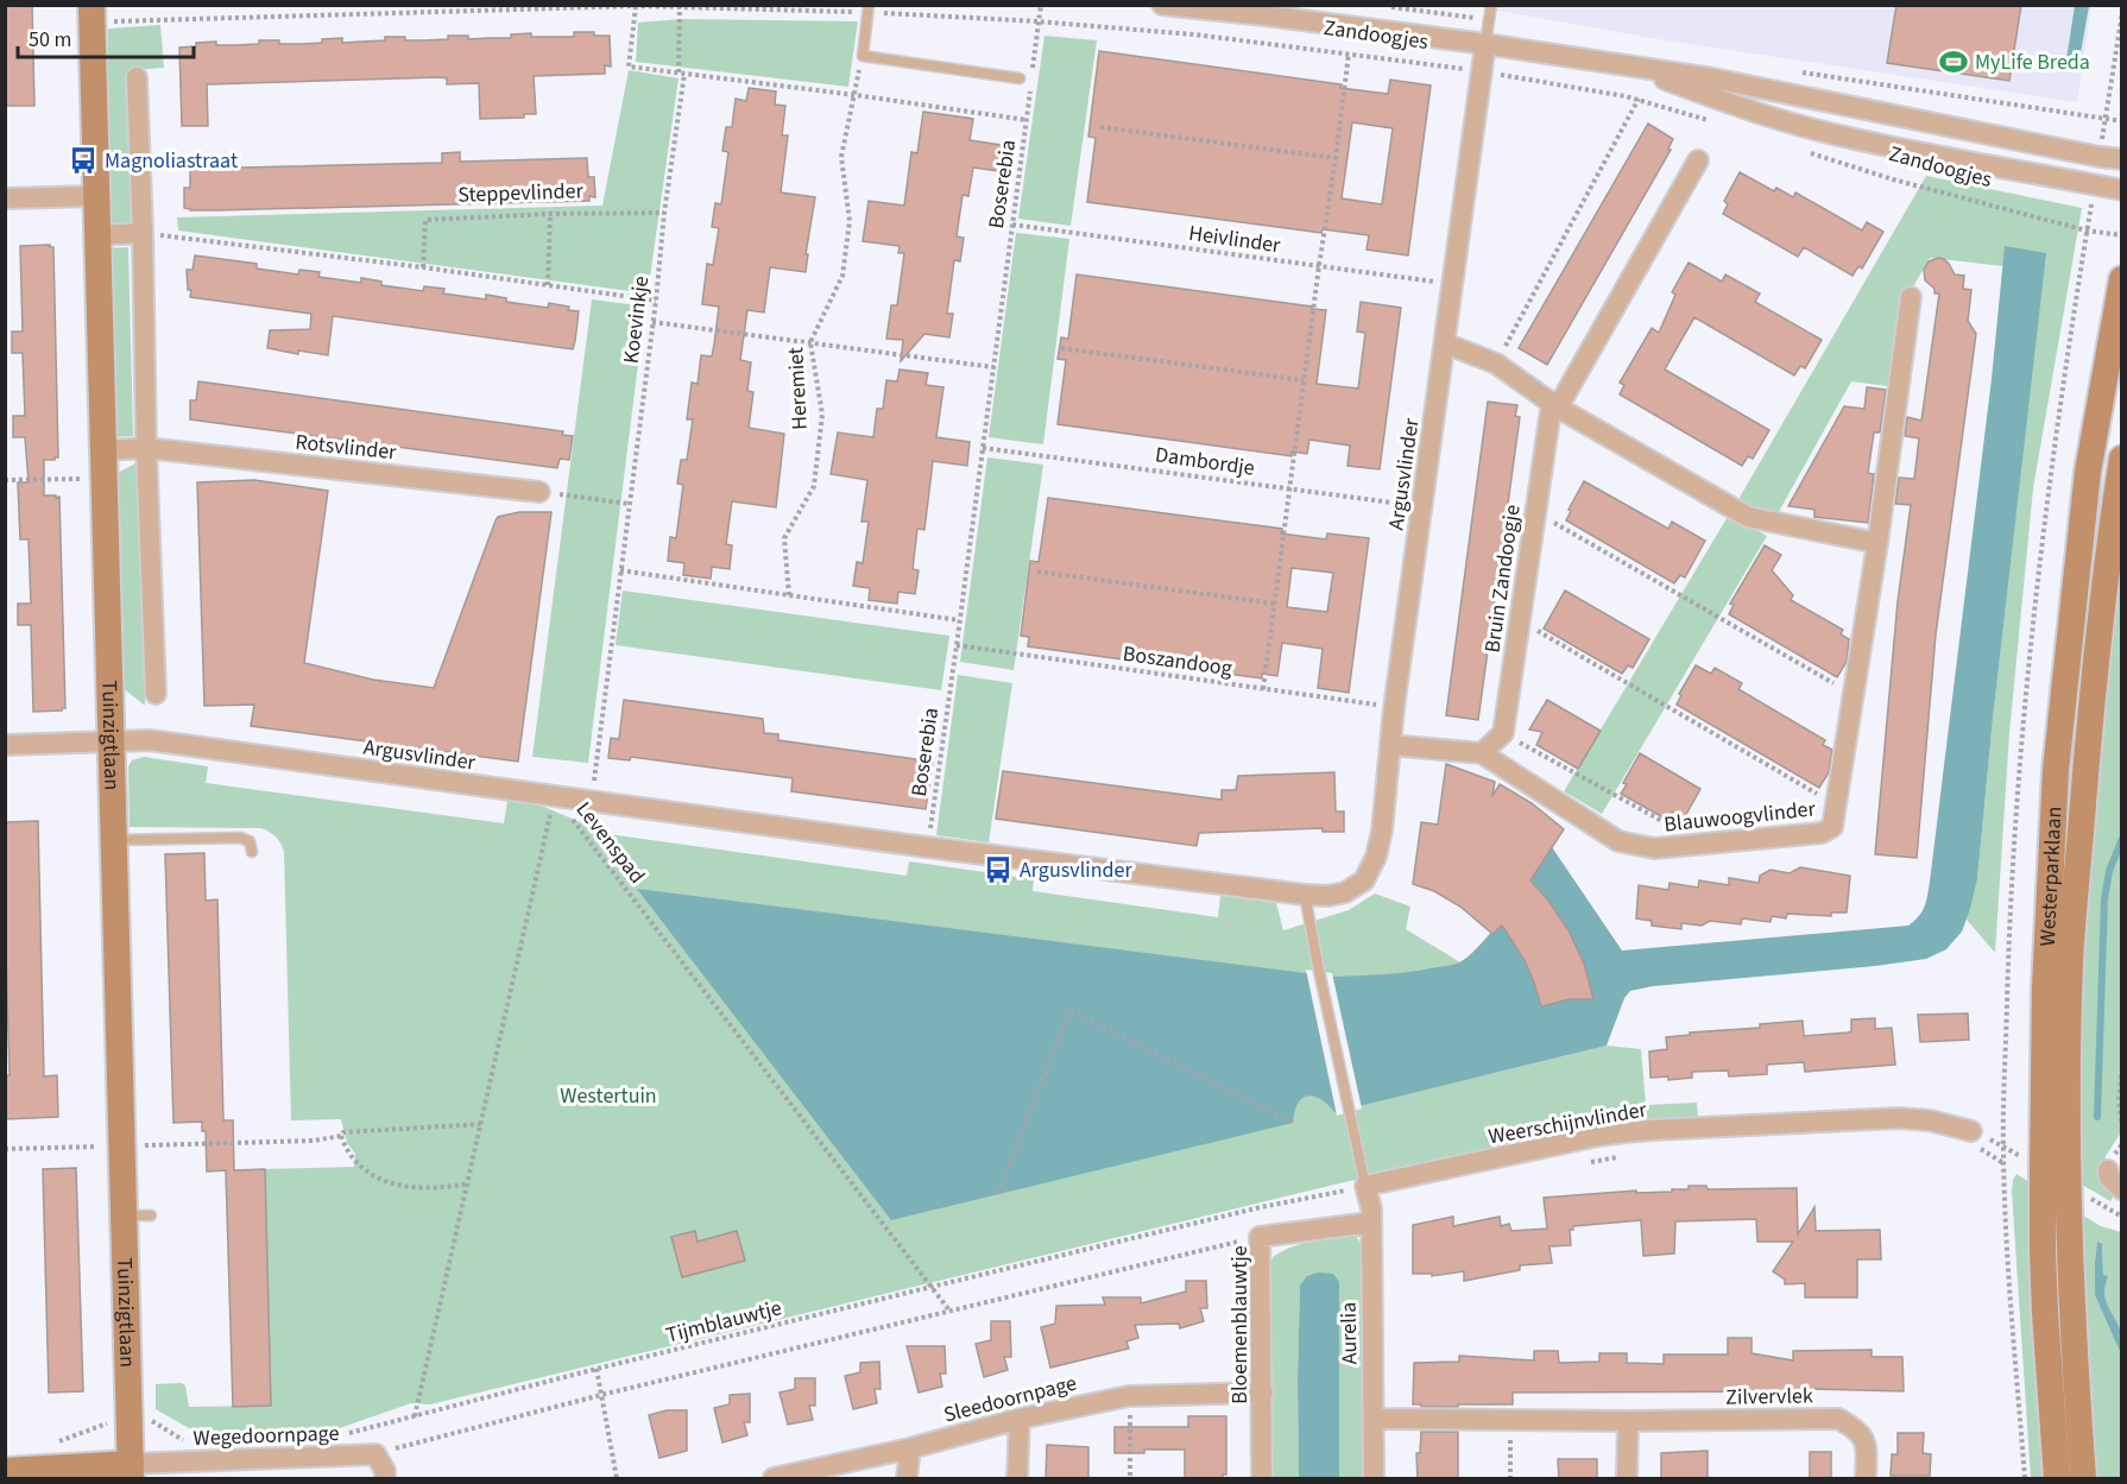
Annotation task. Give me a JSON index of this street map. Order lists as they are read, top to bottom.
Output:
{
  "streets": {
    "main road": ["Tuinzigtlaan", "Westerparklaan"],
    "street": [
      "Zandoogjes",
      "Rotsvlinder",
      "Argusvlinder",
      "Bruin Zandoogje",
      "Blauwoogvlinder",
      "Weerschijnvlinder",
      "Bloemenblauwtje",
      "Aurelia",
      "Zilvervlek",
      "Sleedoornpage",
      "Wegedoornpage"
    ],
    "path": [
      "Boserebia",
      "Steppevlinder",
      "Heivlinder",
      "Koevinkje",
      "Heremiet",
      "Dambordje",
      "Boszandoog",
      "Levenspad",
      "Tijmblauwtje"
    ]
  },
  "crossings": [
    ["Zandoogjes", "Koevinkje"],
    ["Zandoogjes", "Argusvlinder"],
    ["Zandoogjes", "Tuinzigtlaan"],
    ["Boserebia", "Heivlinder"],
    ["Boserebia", "Dambordje"],
    ["Boserebia", "Argusvlinder"],
    ["Boserebia", "Boszandoog"],
    ["Steppevlinder", "Koevinkje"],
    ["Heivlinder", "Argusvlinder"],
    ["Koevinkje", "Argusvlinder"],
    ["Rotsvlinder", "Tuinzigtlaan"],
    ["Dambordje", "Argusvlinder"],
    ["Argusvlinder", "Boszandoog"],
    ["Argusvlinder", "Tuinzigtlaan"],
    ["Argusvlinder", "Blauwoogvlinder"],
    ["Argusvlinder", "Levenspad"],
    ["Tuinzigtlaan", "Wegedoornpage"],
    ["Levenspad", "Tijmblauwtje"],
    ["Weerschijnvlinder", "Tijmblauwtje"],
    ["Weerschijnvlinder", "Aurelia"],
    ["Tijmblauwtje", "Aurelia"],
    ["Bloemenblauwtje", "Aurelia"],
    ["Bloemenblauwtje", "Sleedoornpage"],
    ["Aurelia", "Zilvervlek"]
  ],
  "parks": ["Westertuin"],
  "places": {
    "sports": ["MyLife Breda"],
    "bus stop": ["Magnoliastraat", "Argusvlinder"]
  },
  "scale_bar": "50 m"
}
